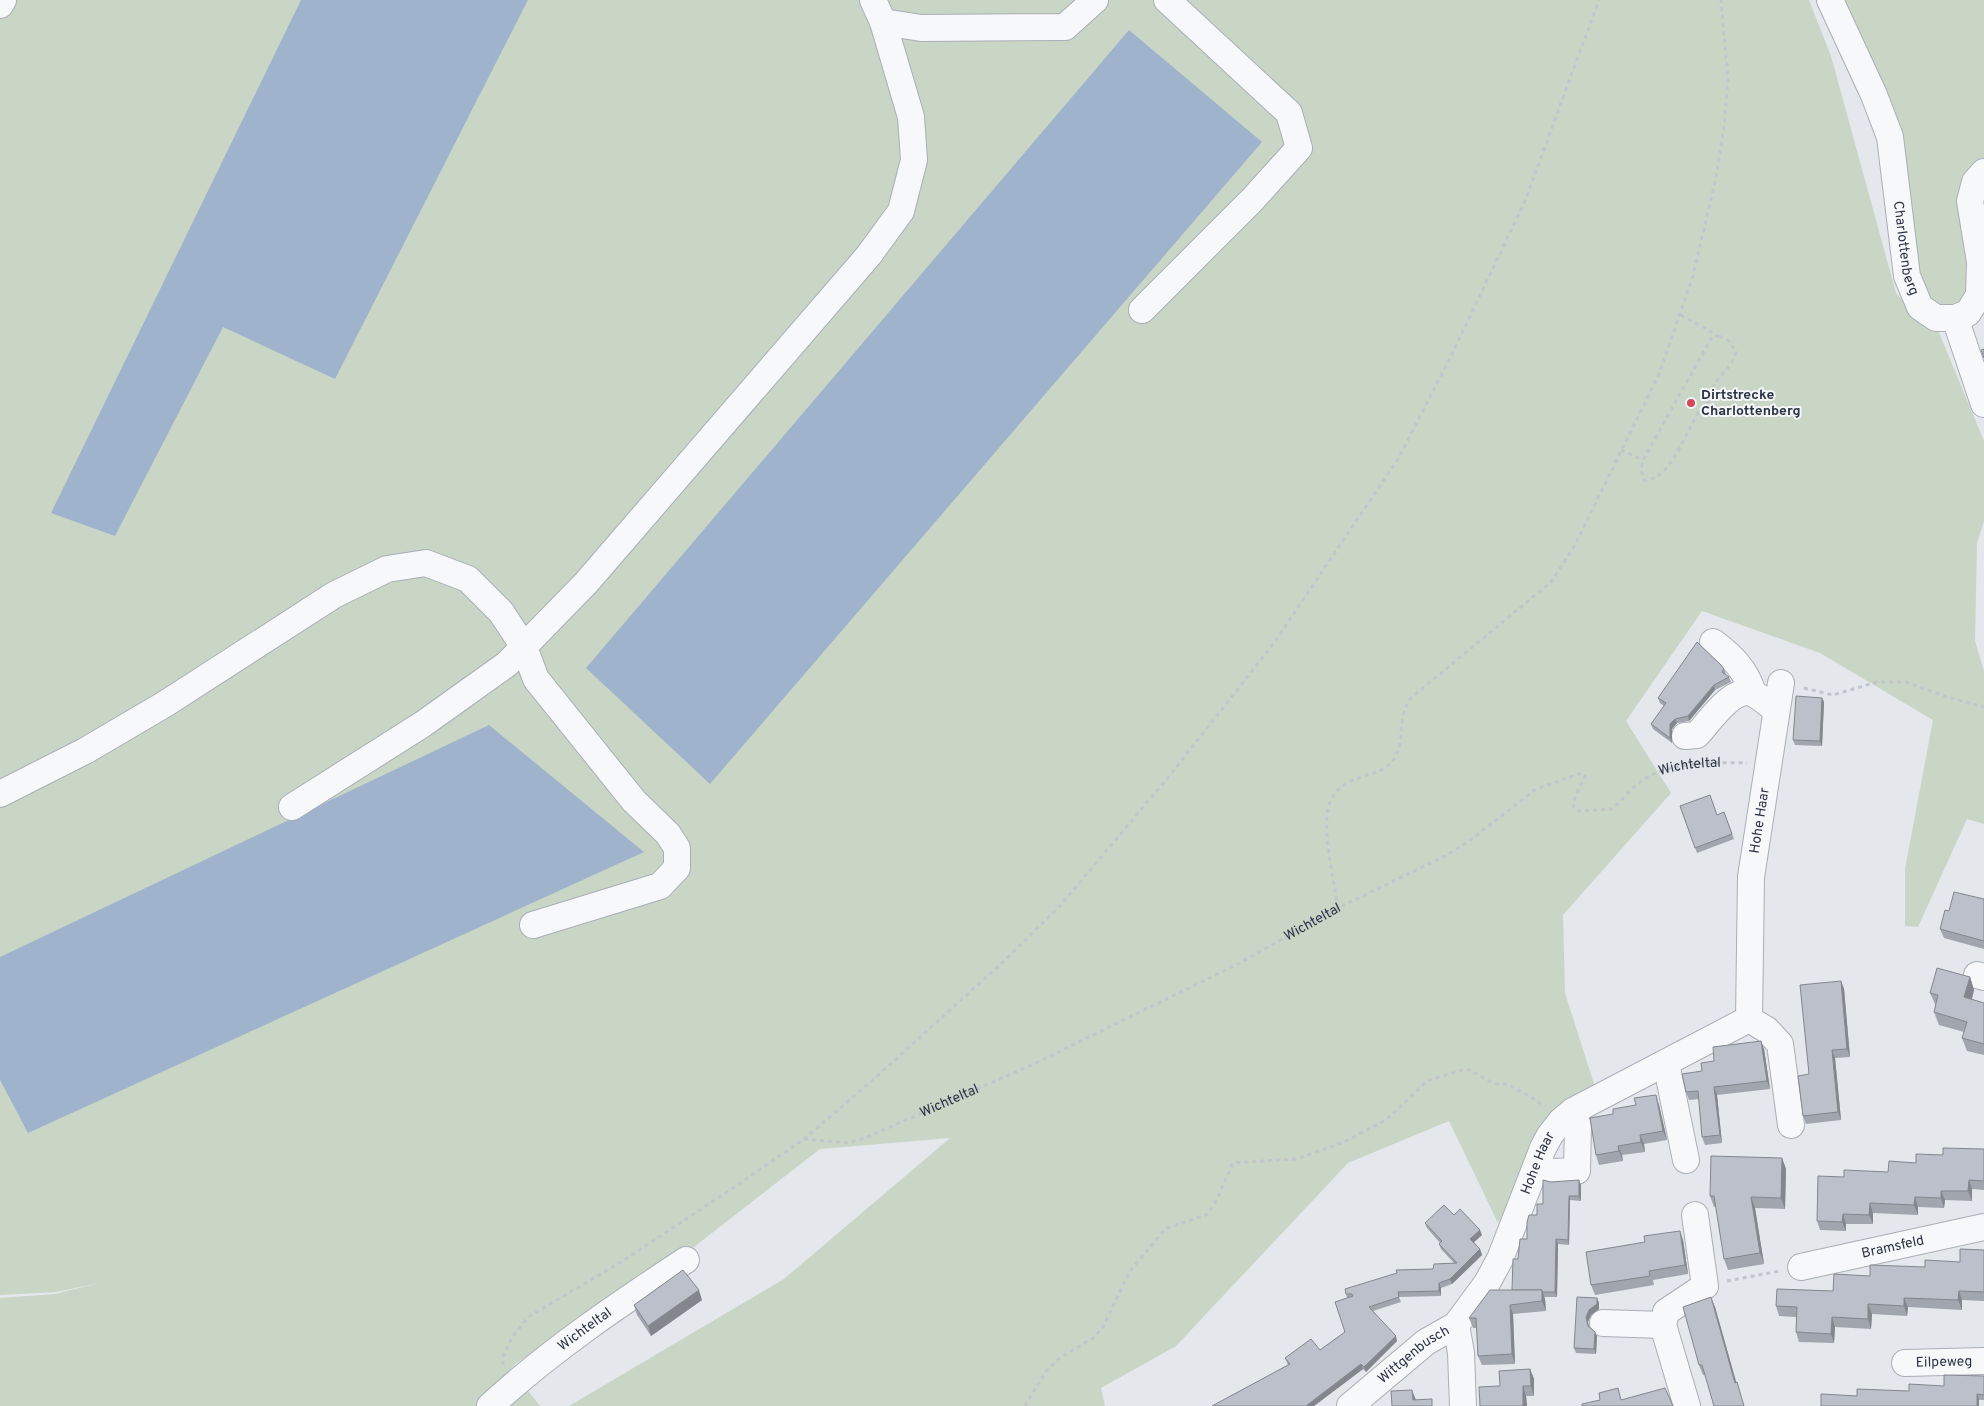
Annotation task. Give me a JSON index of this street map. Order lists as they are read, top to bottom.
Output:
{
  "streets": {
    "street": [
      "Charlottenberg",
      "Wichteltal",
      "Hohe Haar",
      "Bramsfeld",
      "Wittgenbusch",
      "Eilpeweg"
    ]
  },
  "crossings": [
    ["Wichteltal", "Hohe Haar"],
    ["Hohe Haar", "Wittgenbusch"]
  ],
  "places": ["Dirtstrecke Charlottenberg"]
}
